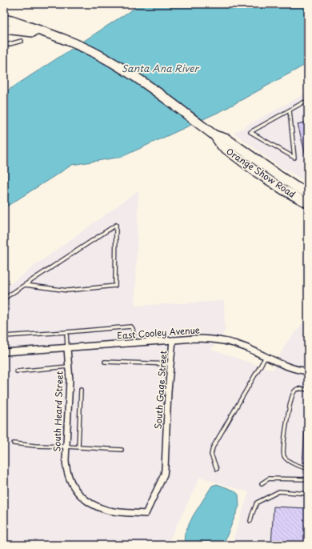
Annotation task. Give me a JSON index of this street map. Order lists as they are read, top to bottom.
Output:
{
  "streets": {
    "main road": ["Orange Show Road"],
    "street": ["East Cooley Avenue", "South Gage Street", "South Heard Street"]
  },
  "crossings": [
    ["East Cooley Avenue", "South Gage Street"],
    ["East Cooley Avenue", "South Heard Street"],
    ["South Gage Street", "South Heard Street"]
  ],
  "water": ["Santa Ana River"]
}
